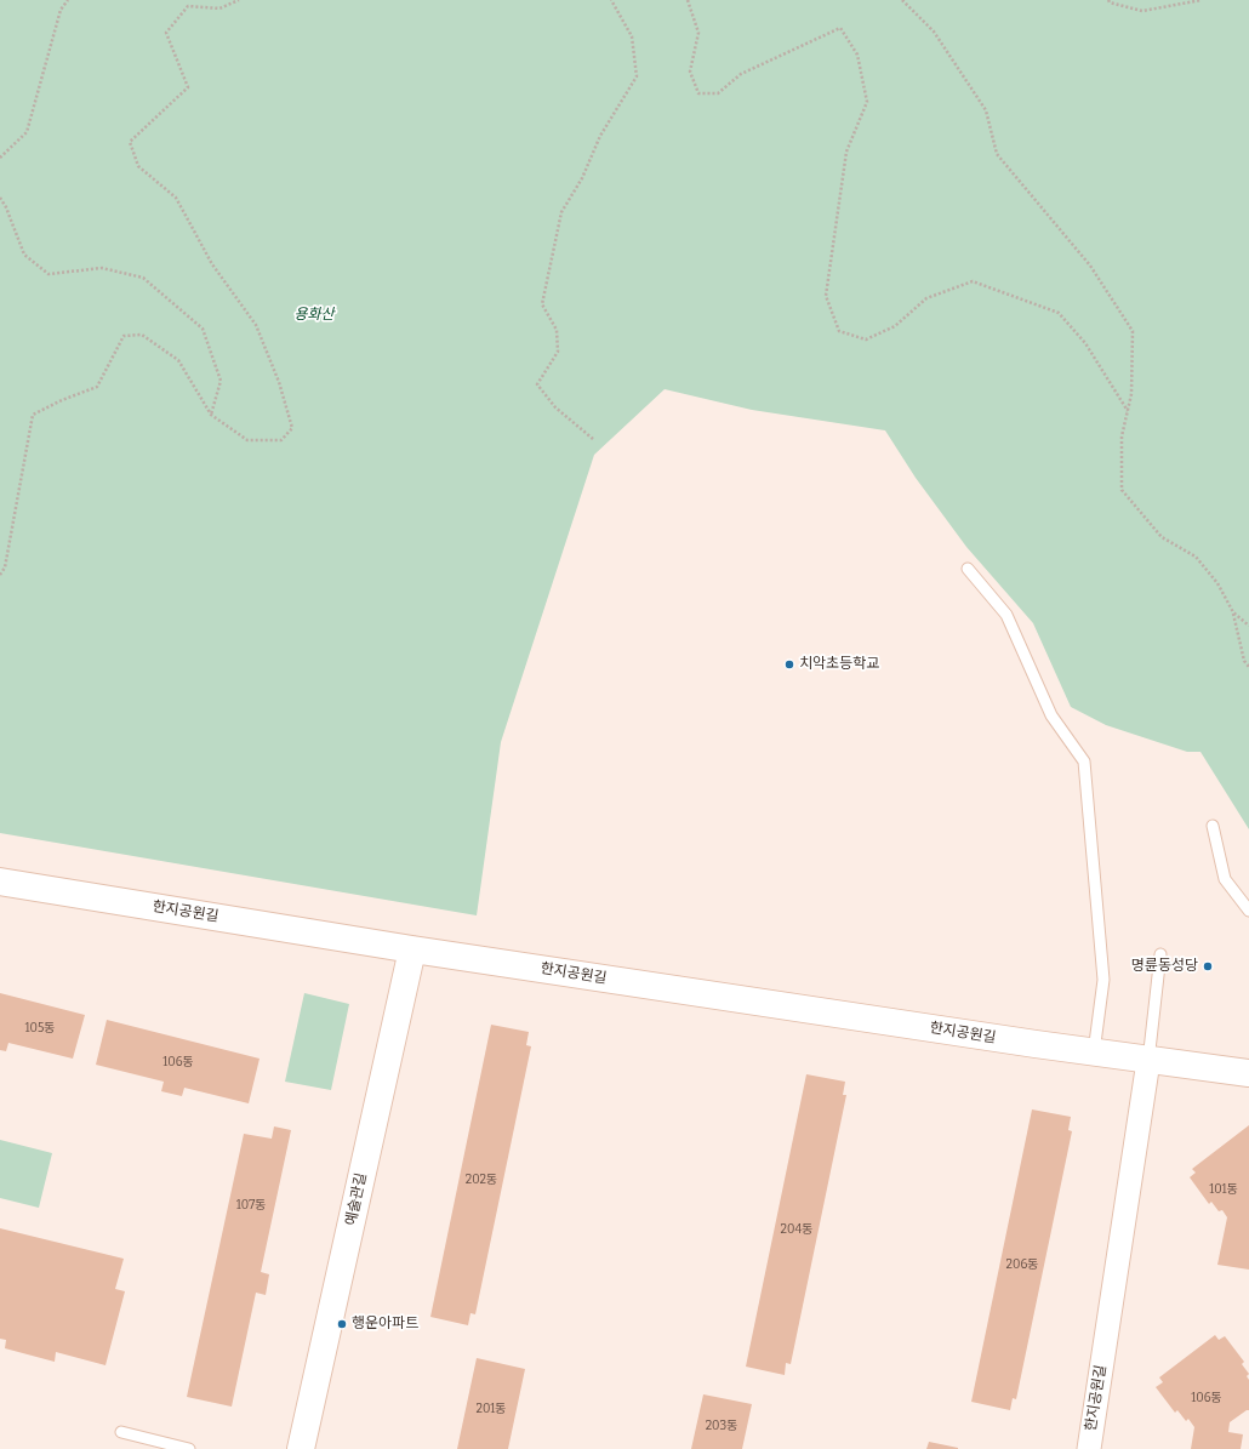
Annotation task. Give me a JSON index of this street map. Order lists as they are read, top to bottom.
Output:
{
  "streets": {
    "street": ["한지공원길", "예술관길"]
  },
  "crossings": [
    ["한지공원길", "예술관길"]
  ],
  "parks": ["용화산"],
  "places": ["치악초등학교", "명륜동성당", "행운아파트"],
  "house_numbers": [
    "105동",
    "106동",
    "202동",
    "101동",
    "107동",
    "204동",
    "206동",
    "106동",
    "201동",
    "203동"
  ]
}
